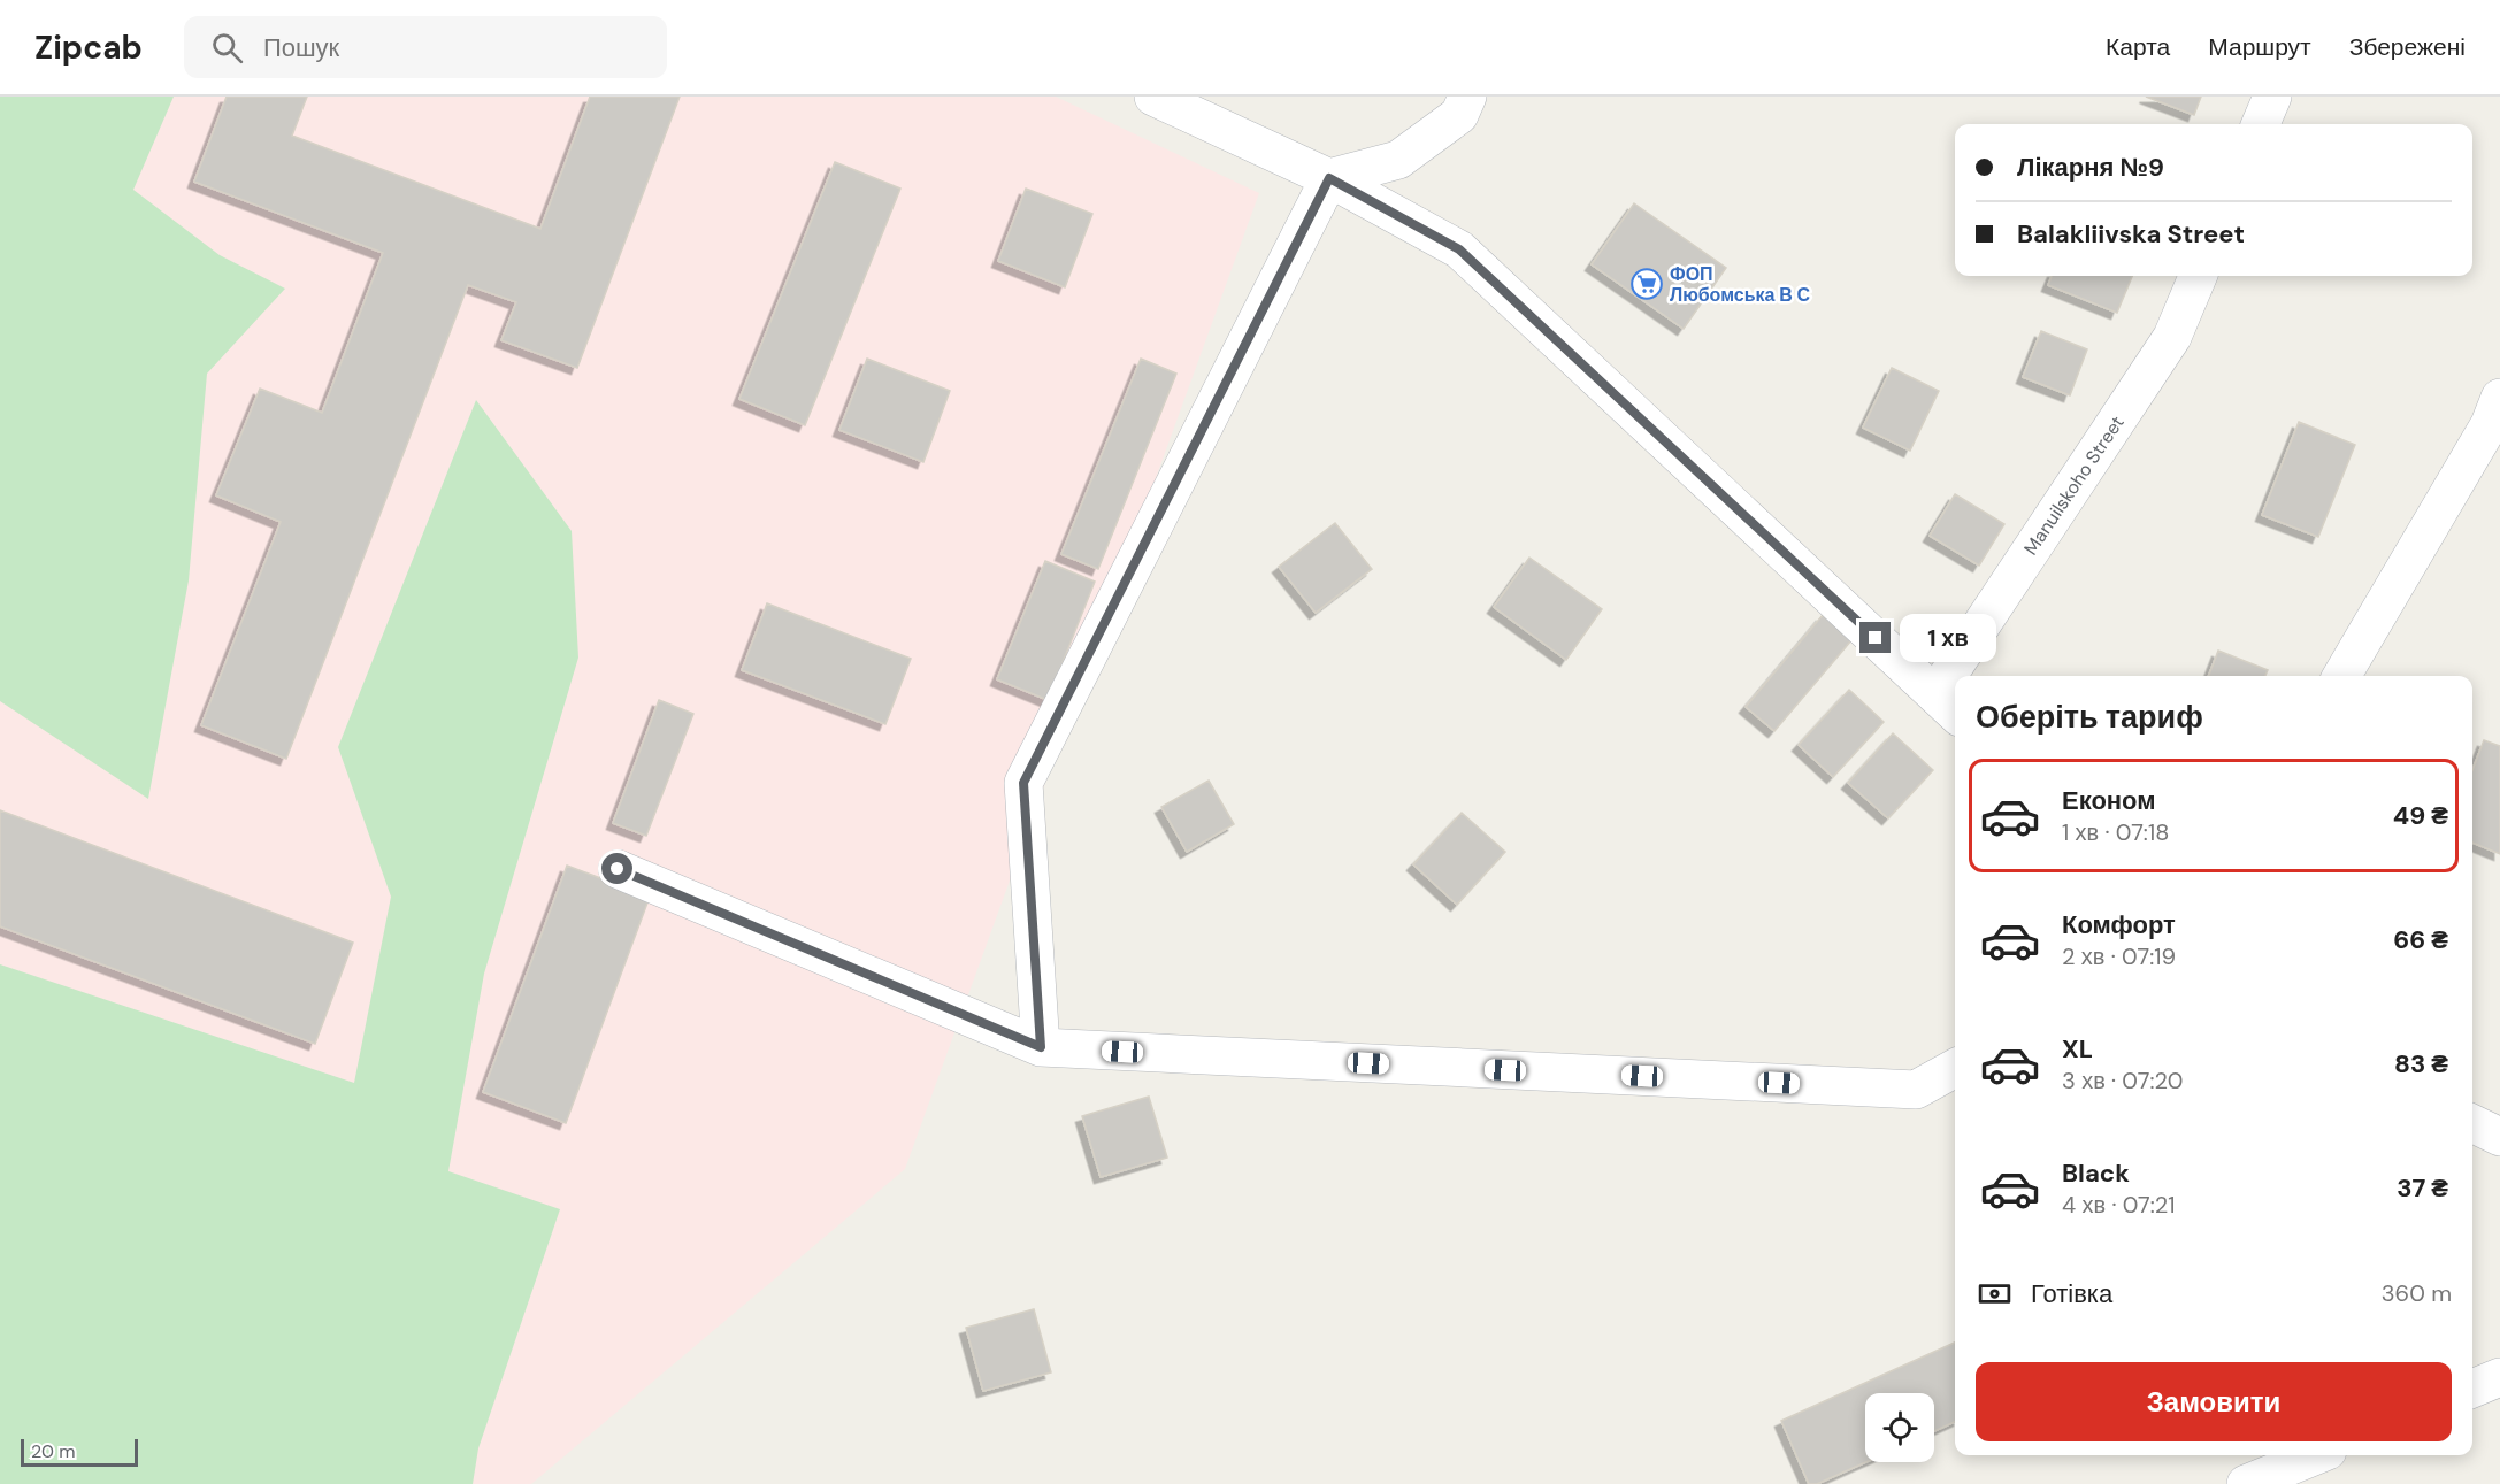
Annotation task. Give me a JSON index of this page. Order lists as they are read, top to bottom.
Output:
{
  "streets": {
    "street": ["Manuilskoho Street"]
  },
  "places": {
    "supermarket": ["ФОП Любомська В С"]
  },
  "scale_bar": "20 m",
  "page": {
    "header": "Zipcab",
    "search": "Пошук",
    "nav": ["Карта", "Маршрут", "Збережені"],
    "banner": ["Лікарня №9", "Balakliivska Street"],
    "bubble": "1 хв",
    "heading": "Оберіть тариф",
    "list": [
      {
        "name": "Економ",
        "note": "1 хв · 07:18",
        "value": "49 ₴"
      },
      {
        "name": "Комфорт",
        "note": "2 хв · 07:19",
        "value": "66 ₴"
      },
      {
        "name": "XL",
        "note": "3 хв · 07:20",
        "value": "83 ₴"
      },
      {
        "name": "Black",
        "note": "4 хв · 07:21",
        "value": "37 ₴"
      }
    ],
    "pay": ["Готівка", "360 m"],
    "buttons": "Замовити",
    "scale": "20 m"
  }
}
